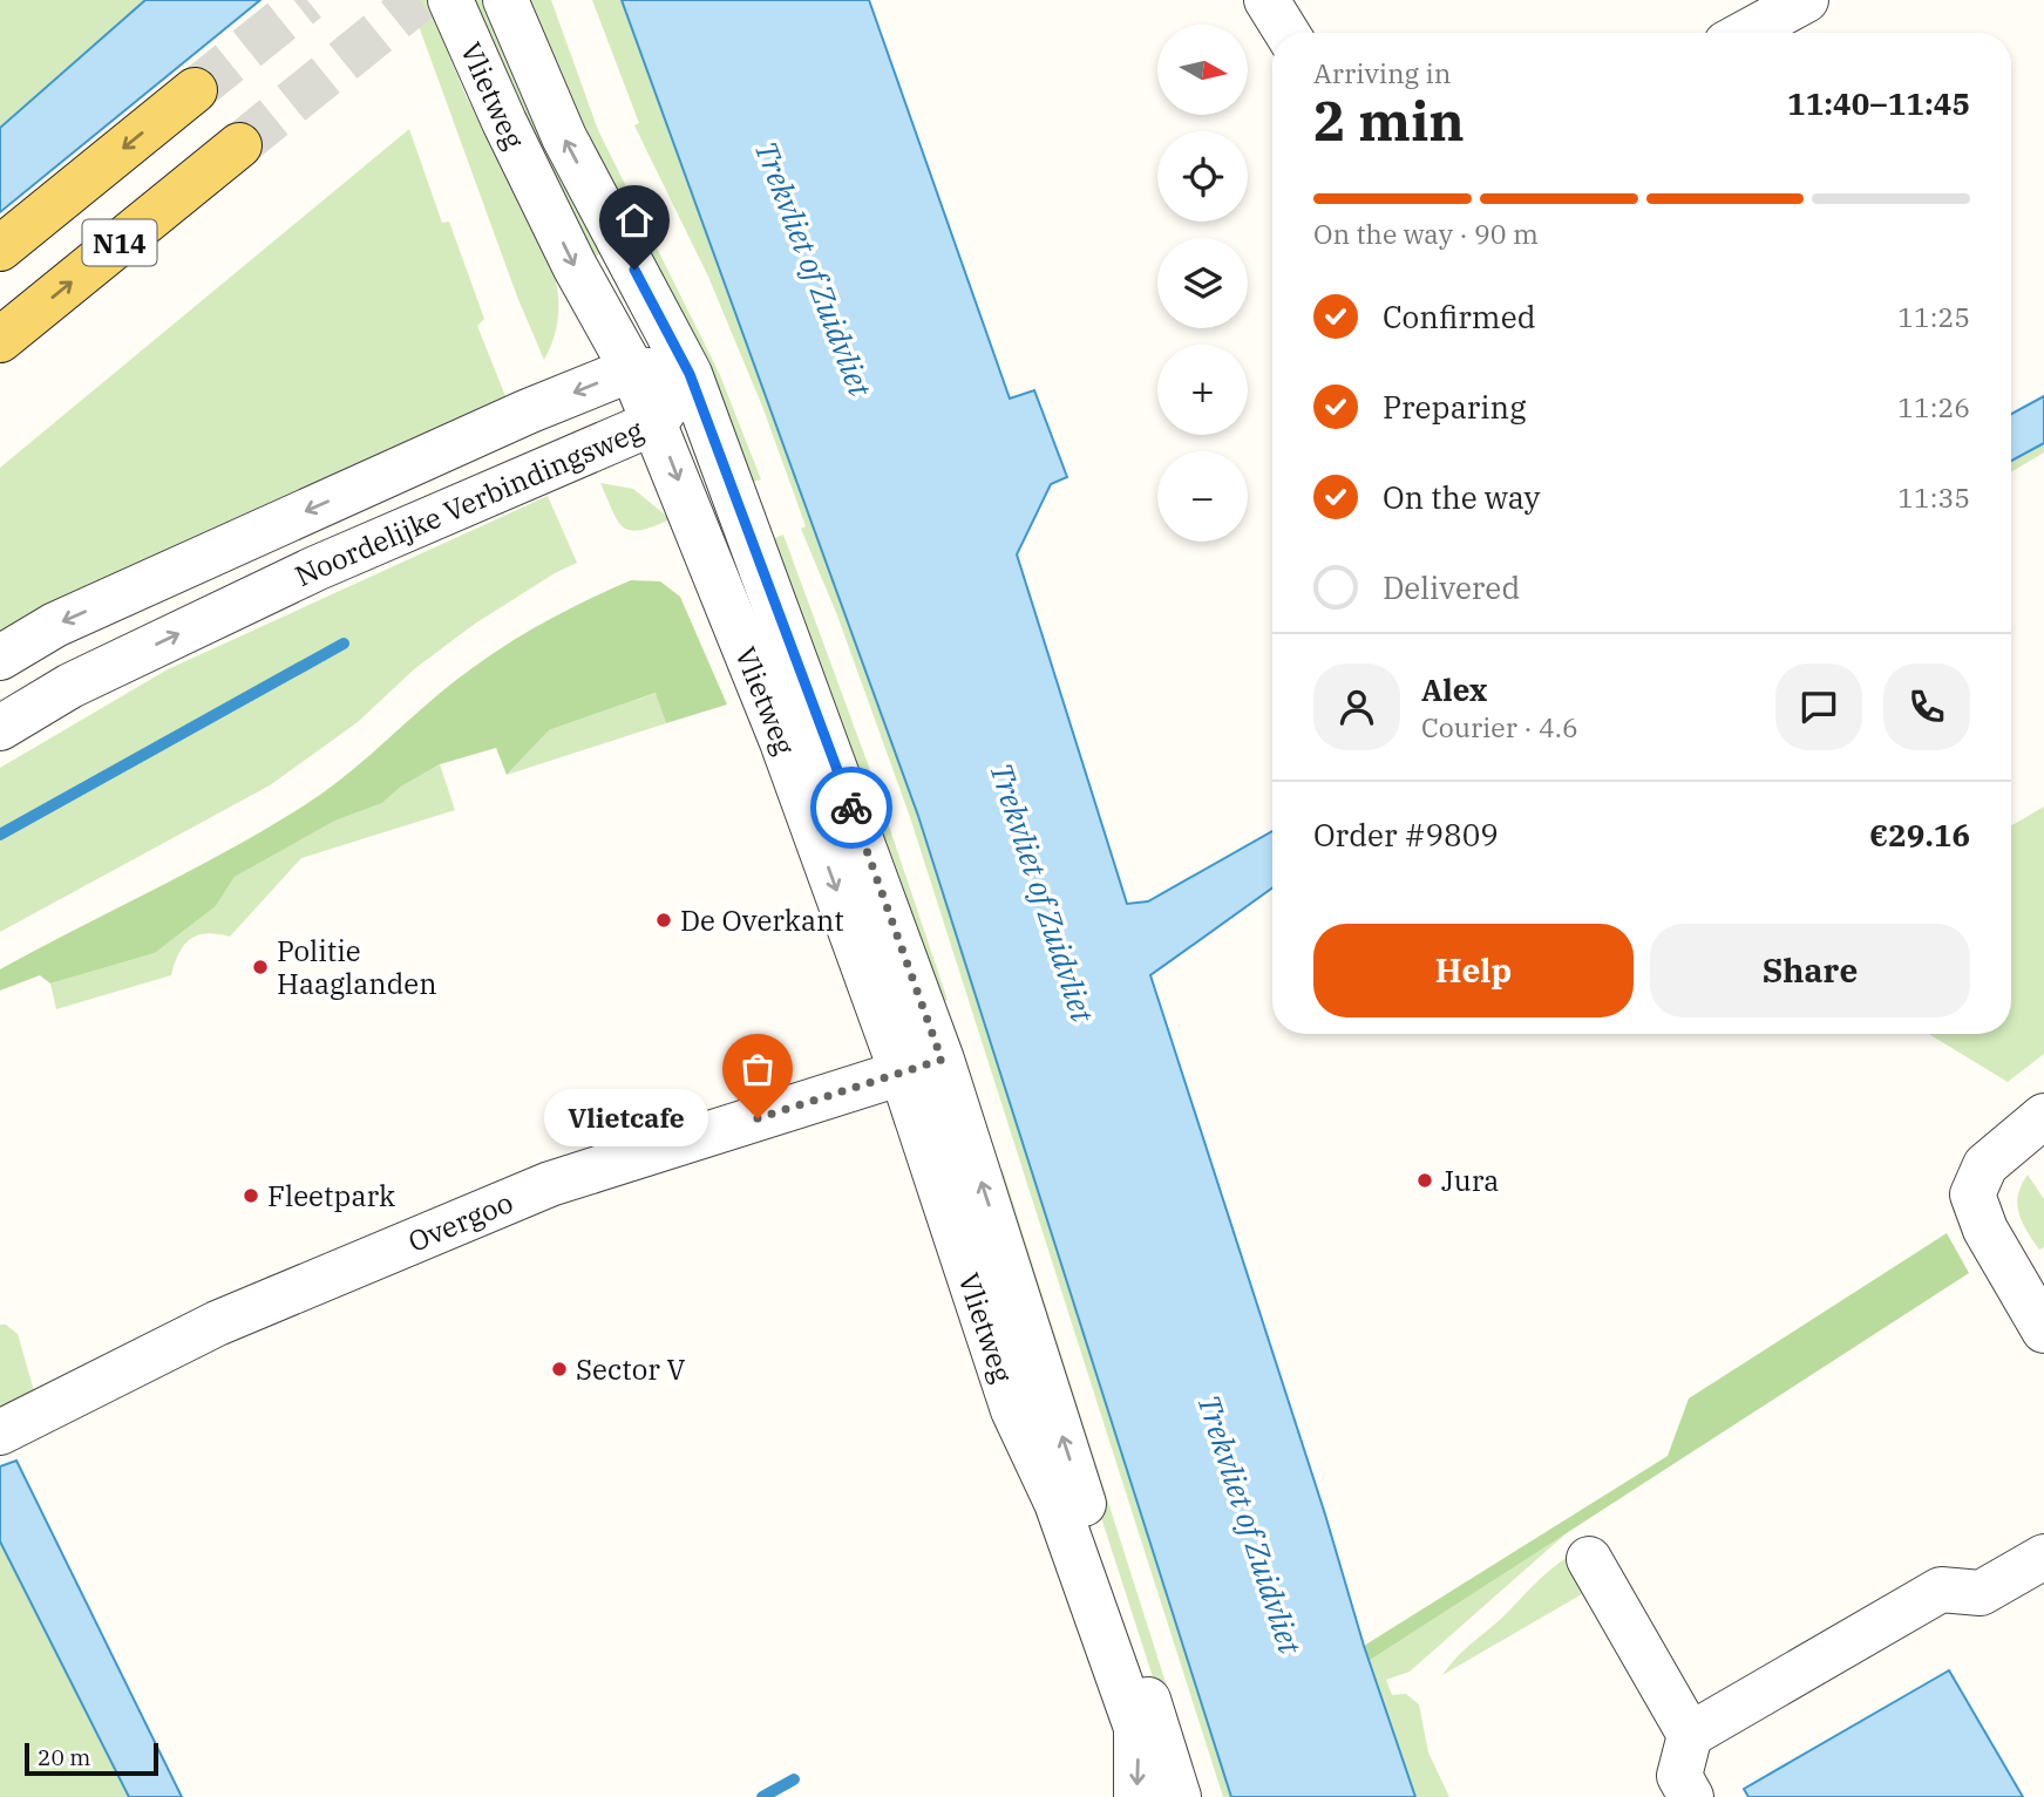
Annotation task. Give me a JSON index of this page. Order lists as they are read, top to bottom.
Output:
{
  "streets": {
    "main road": ["N14"],
    "street": ["Vlietweg", "Noordelijke Verbindingsweg", "Overgoo"]
  },
  "crossings": [
    ["Vlietweg", "Noordelijke Verbindingsweg"],
    ["Vlietweg", "Overgoo"]
  ],
  "water": ["Trekvliet of Zuidvliet"],
  "places": [
    "De Overkant",
    "Politie Haaglanden",
    "Vlietcafe",
    "Jura",
    "Fleetpark",
    "Sector V"
  ],
  "scale_bar": "20 m",
  "north": "right",
  "page": {
    "map_buttons": ["+", "−"],
    "heading": ["2 min", "Arriving in", "11:40–11:45"],
    "panel": [
      "Alex",
      "Courier · 4.6",
      "Order #9809",
      "€29.16"
    ],
    "bar": "On the way · 90 m",
    "list": [
      ["Confirmed", "11:25"],
      ["Preparing", "11:26"],
      ["On the way", "11:35"],
      "Delivered"
    ],
    "buttons": ["Help", "Share"],
    "bubble": "Vlietcafe",
    "scale": "20 m"
  }
}
